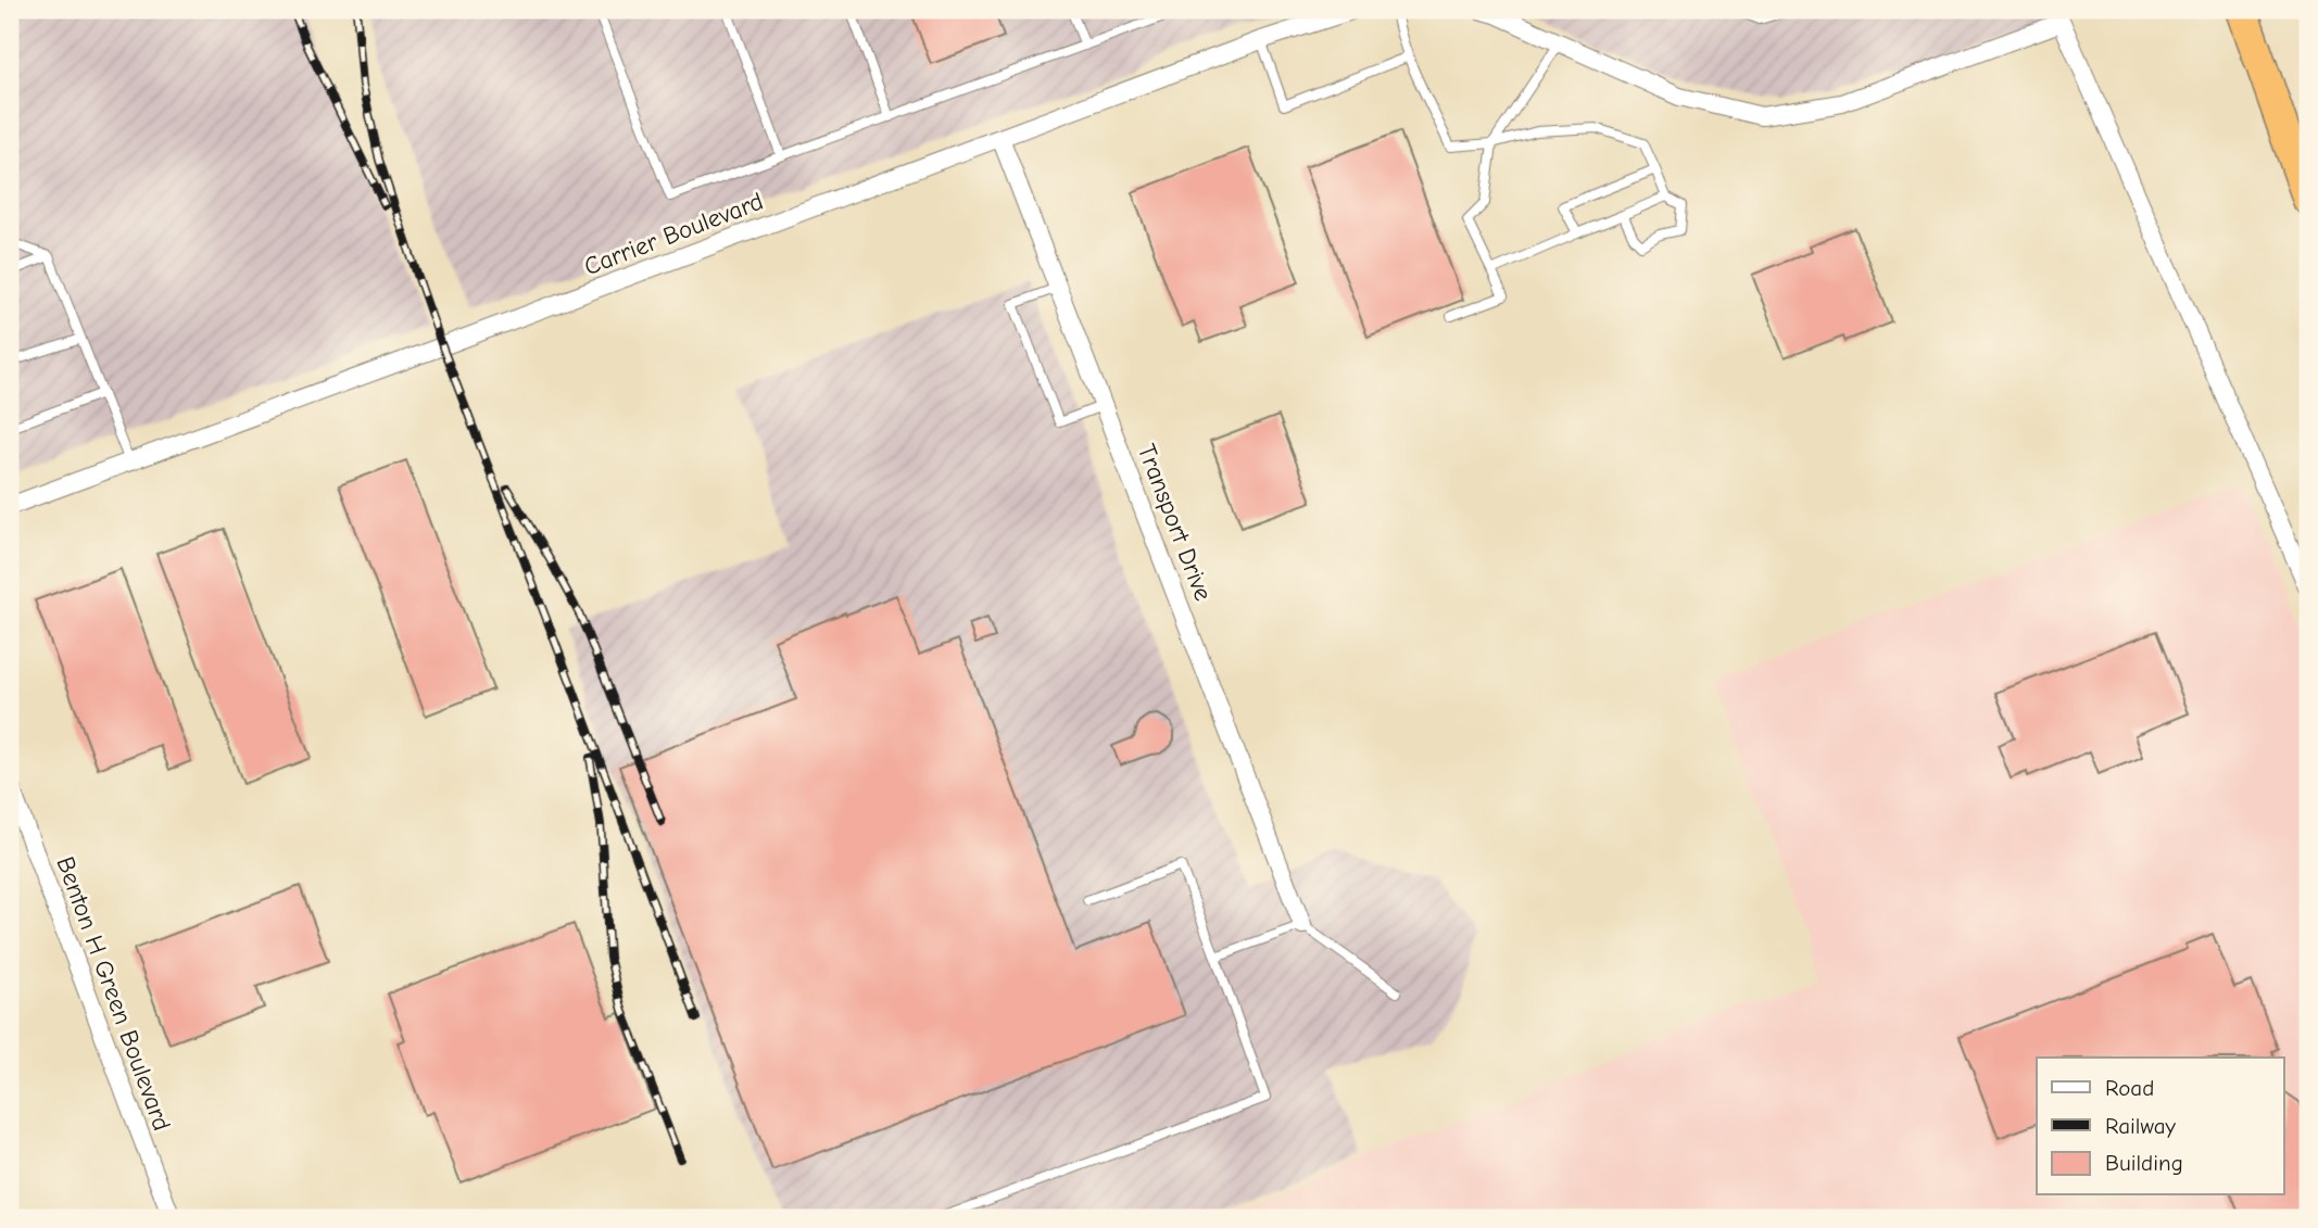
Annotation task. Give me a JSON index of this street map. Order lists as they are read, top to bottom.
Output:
{
  "streets": {
    "street": ["Carrier Boulevard", "Transport Drive", "Benton H Green Boulevard"]
  },
  "crossings": [
    ["Carrier Boulevard", "Transport Drive"]
  ],
  "legend": ["Road", "Railway", "Building"]
}
